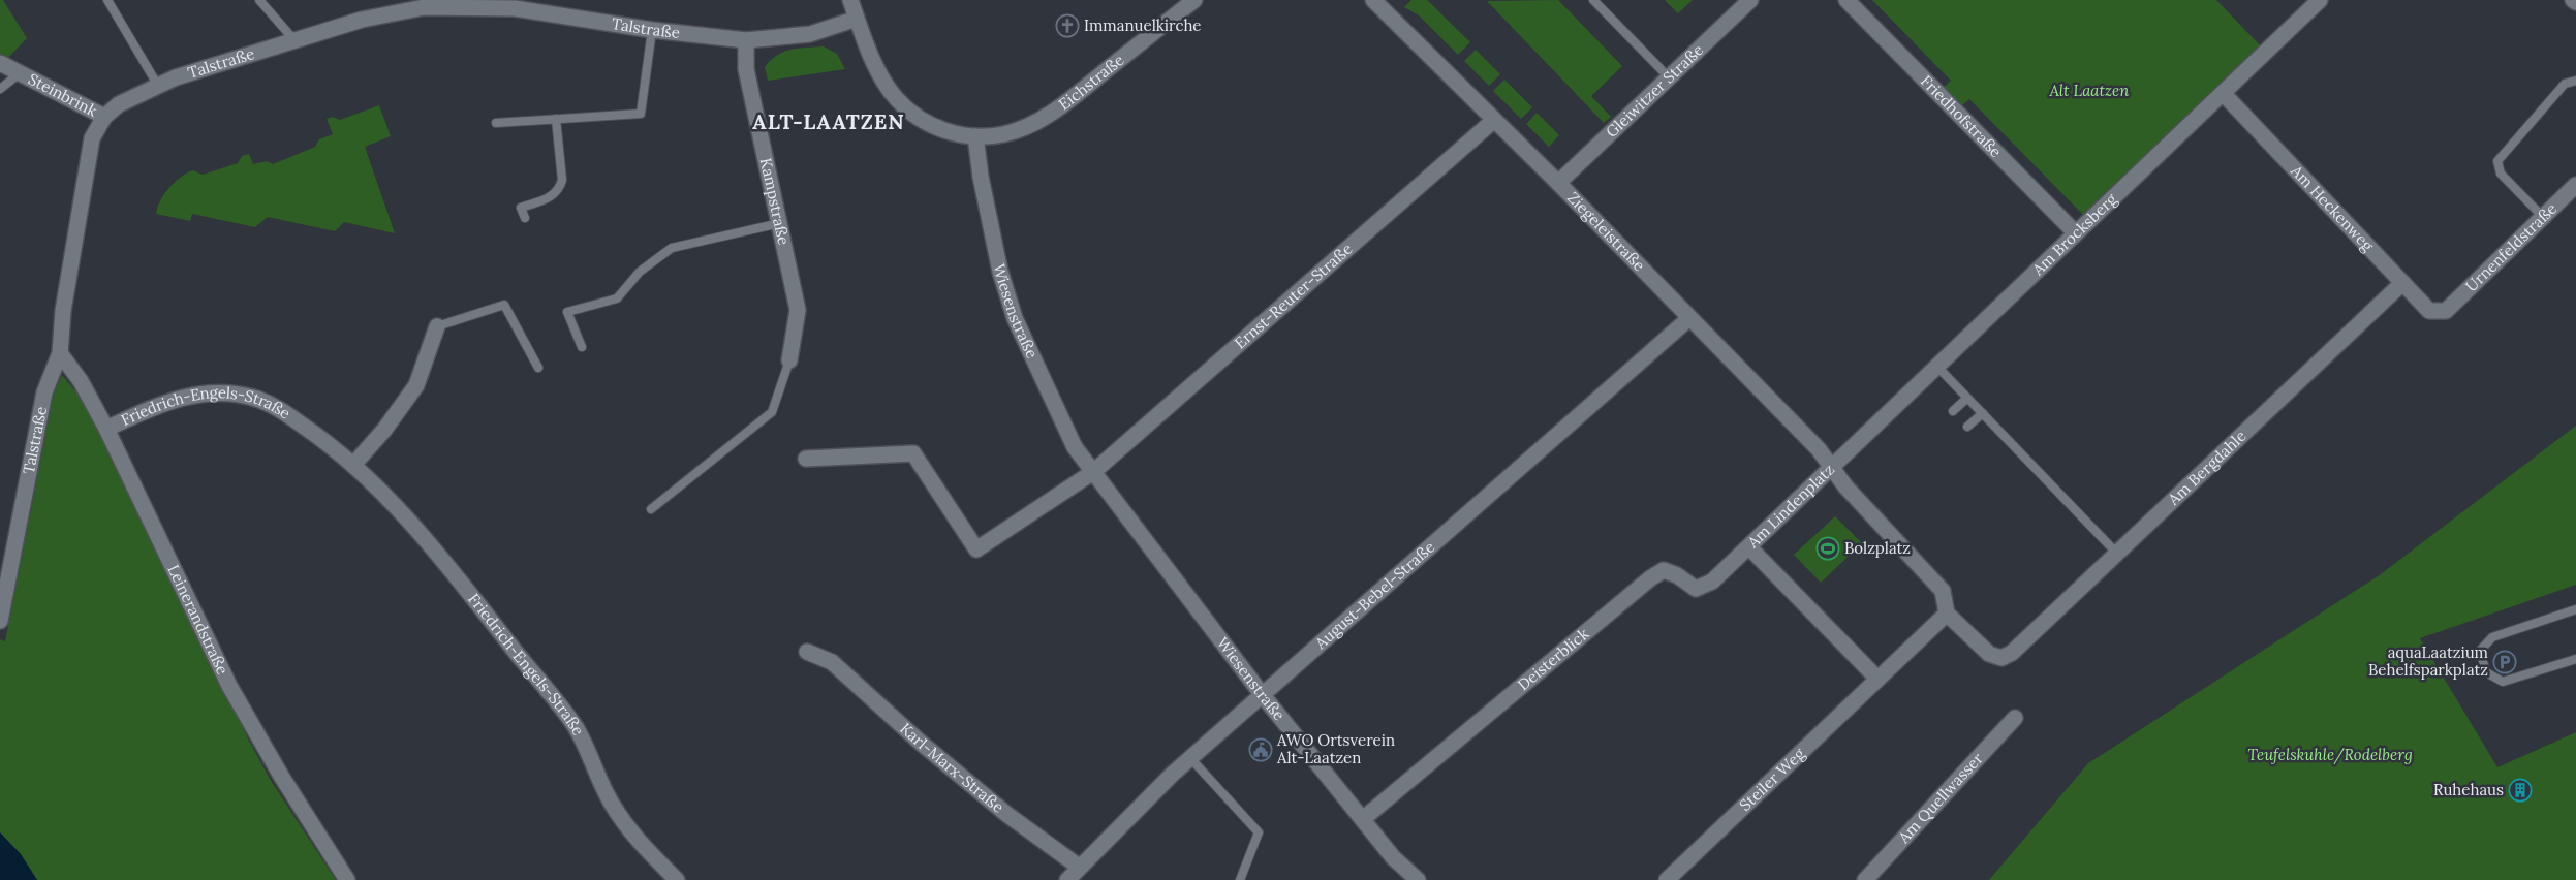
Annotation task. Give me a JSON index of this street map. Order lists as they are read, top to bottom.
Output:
{
  "streets": {
    "street": [
      "Talstraße",
      "Eichstraße",
      "Gleiwitzer Straße",
      "Steinbrink",
      "Friedhofstraße",
      "Kampstraße",
      "Am Heckenweg",
      "Ziegeleistraße",
      "Am Brocksberg",
      "Urnenfeldstraße",
      "Ernst-Reuter-Straße",
      "Wiesenstraße",
      "Friedrich-Engels-Straße",
      "Am Bergdahle",
      "Am Lindenplatz",
      "August-Bebel-Straße",
      "Leinerandstraße",
      "Deisterblick",
      "Karl-Marx-Straße",
      "Steiler Weg",
      "Am Quellwasser"
    ]
  },
  "crossings": [
    ["Talstraße", "Eichstraße"],
    ["Talstraße", "Steinbrink"],
    ["Talstraße", "Kampstraße"],
    ["Talstraße", "Leinerandstraße"],
    ["Eichstraße", "Wiesenstraße"],
    ["Gleiwitzer Straße", "Ziegeleistraße"],
    ["Friedhofstraße", "Am Brocksberg"],
    ["Am Heckenweg", "Am Brocksberg"],
    ["Am Heckenweg", "Urnenfeldstraße"],
    ["Am Heckenweg", "Am Bergdahle"],
    ["Ziegeleistraße", "Am Brocksberg"],
    ["Ziegeleistraße", "Ernst-Reuter-Straße"],
    ["Ziegeleistraße", "Am Lindenplatz"],
    ["Ziegeleistraße", "August-Bebel-Straße"],
    ["Am Brocksberg", "Am Lindenplatz"],
    ["Ernst-Reuter-Straße", "Wiesenstraße"],
    ["Wiesenstraße", "August-Bebel-Straße"],
    ["Wiesenstraße", "Deisterblick"],
    ["Friedrich-Engels-Straße", "Leinerandstraße"],
    ["Am Bergdahle", "Am Lindenplatz"],
    ["Am Lindenplatz", "Deisterblick"],
    ["Am Lindenplatz", "Steiler Weg"],
    ["August-Bebel-Straße", "Karl-Marx-Straße"]
  ],
  "districts": ["ALT-LAATZEN"],
  "parks": ["Alt Laatzen", "Teufelskuhle/Rodelberg"],
  "places": {
    "church": ["Immanuelkirche"],
    "sports": ["Bolzplatz"],
    "parking": ["aquaLaatzium Behelfsparkplatz"],
    "public building": ["AWO Ortsverein Alt-Laatzen"],
    "building": ["Ruhehaus"]
  }
}
